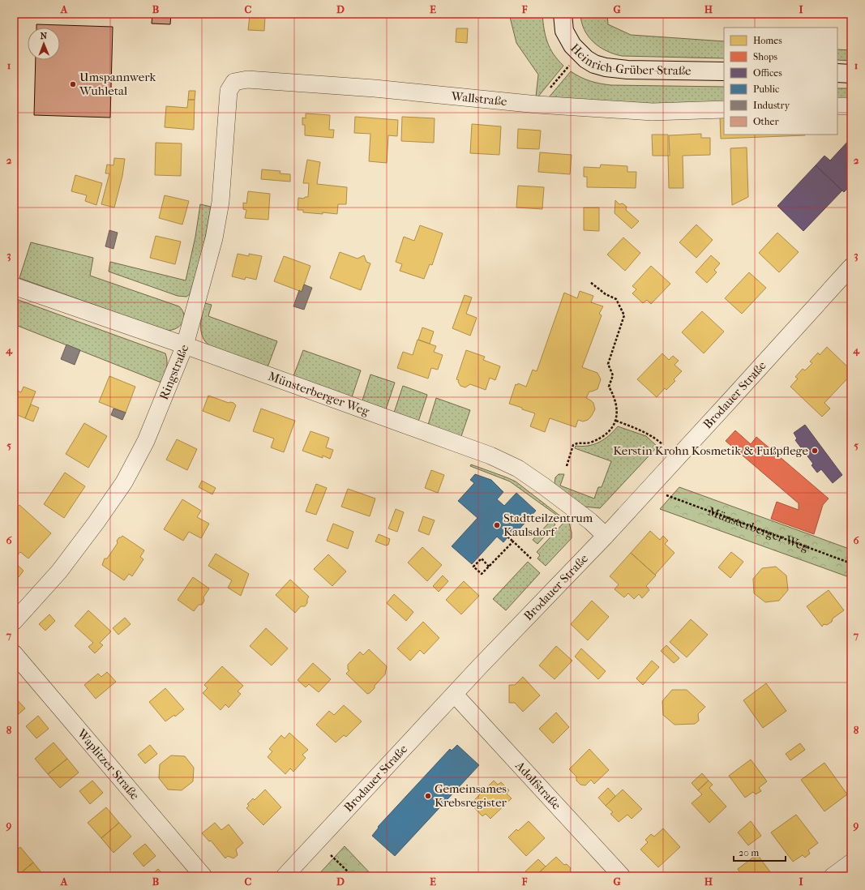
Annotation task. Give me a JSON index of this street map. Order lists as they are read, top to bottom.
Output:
{
  "streets": {
    "street": [
      "Heinrich-Grüber-Straße",
      "Wallstraße",
      "Ringstraße",
      "Münsterberger Weg",
      "Brodauer Straße",
      "Waplitzer Straße",
      "Adolfstraße"
    ]
  },
  "crossings": [
    ["Wallstraße", "Ringstraße"],
    ["Ringstraße", "Münsterberger Weg"],
    ["Münsterberger Weg", "Brodauer Straße"],
    ["Brodauer Straße", "Adolfstraße"]
  ],
  "places": [
    "Umspannwerk Wuhletal",
    "Kerstin Krohn Kosmetik & Fußpflege",
    "Stadtteilzentrum Kaulsdorf",
    "Gemeinsames Krebsregister"
  ],
  "legend": [
    "Homes",
    "Shops",
    "Offices",
    "Public",
    "Industry",
    "Other"
  ],
  "scale_bar": "20 m",
  "north": "top",
  "grid": {
    "columns": [
      "A",
      "B",
      "C",
      "D",
      "E",
      "F",
      "G",
      "H",
      "I"
    ],
    "rows": [
      "1",
      "2",
      "3",
      "4",
      "5",
      "6",
      "7",
      "8",
      "9"
    ]
  }
}
